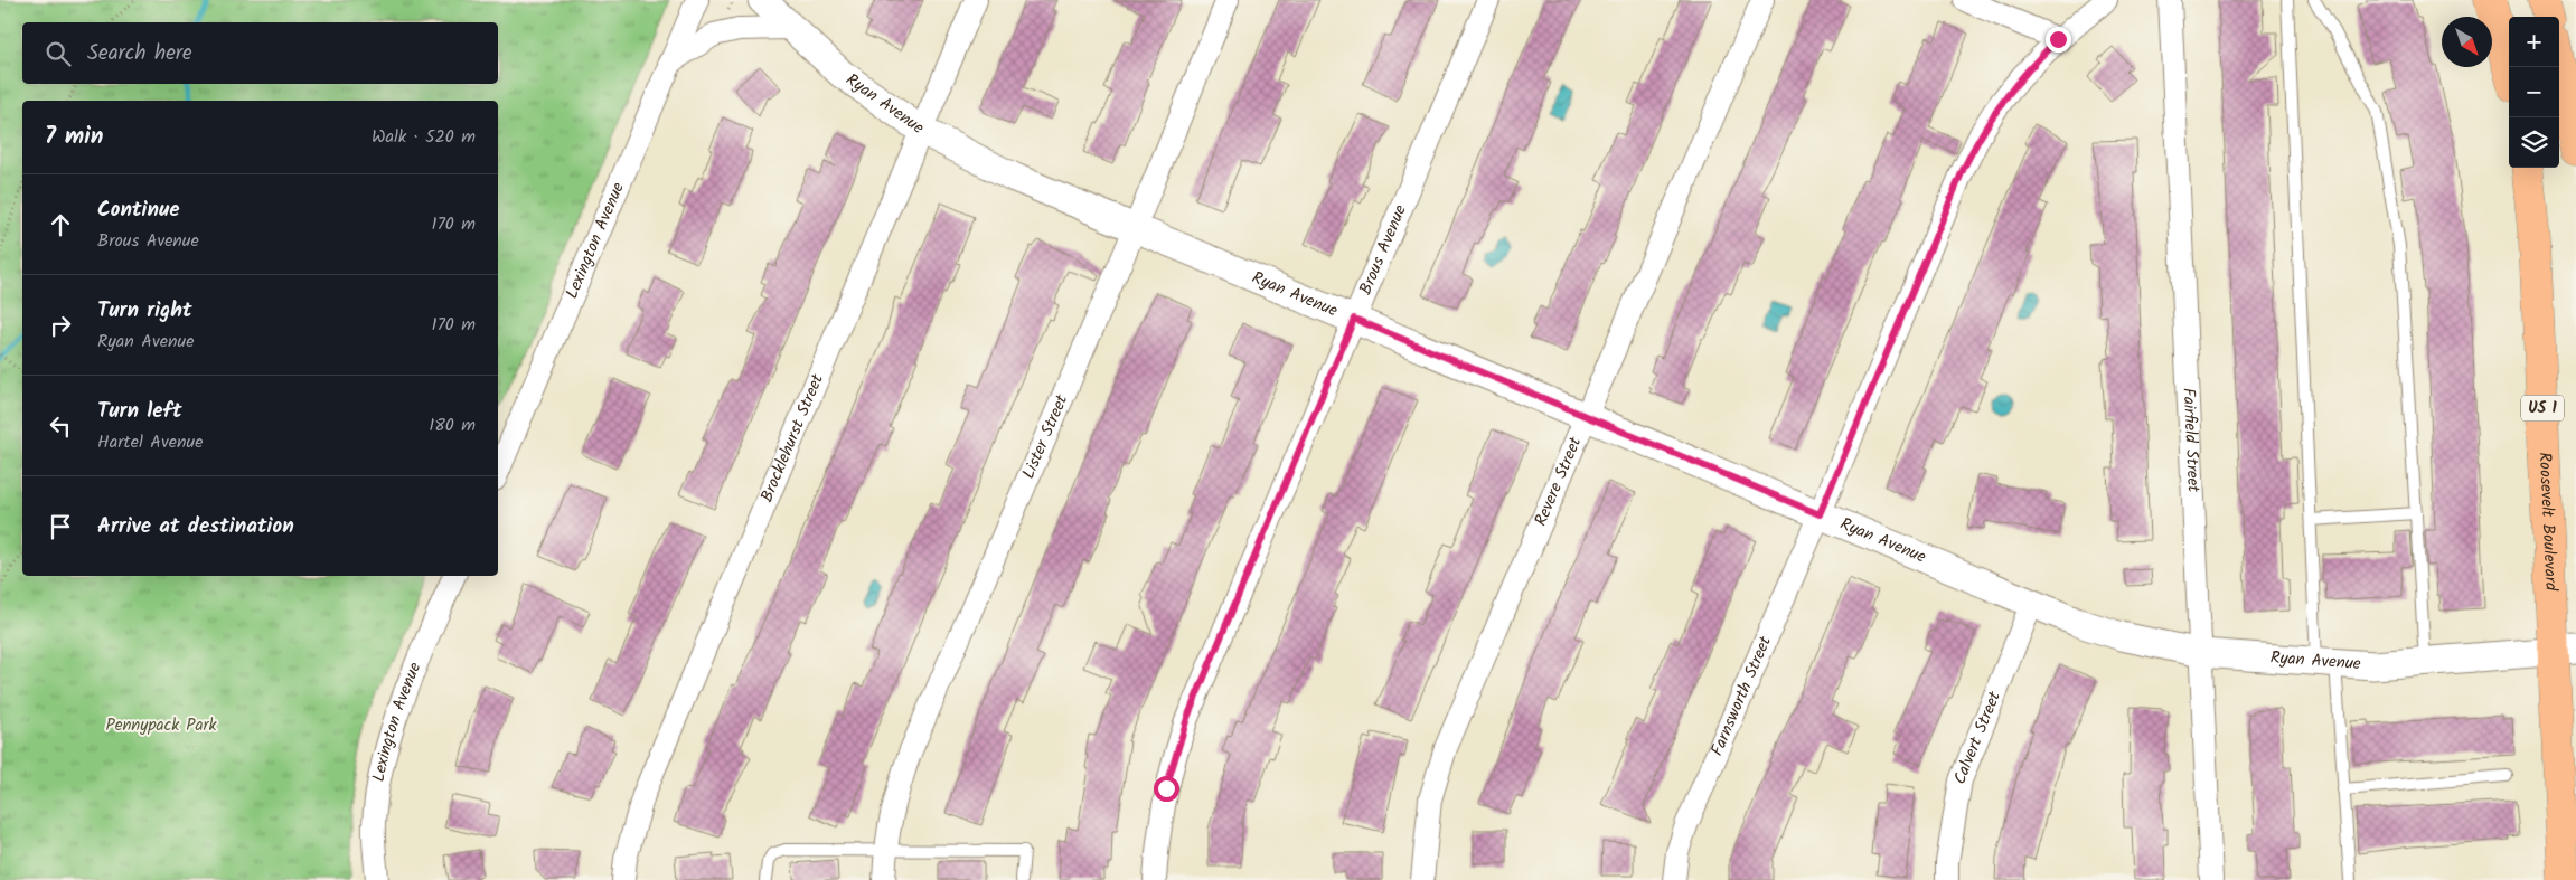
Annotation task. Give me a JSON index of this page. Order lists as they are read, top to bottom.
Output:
{
  "streets": {
    "highway": ["US 1", "Roosevelt Boulevard"],
    "street": [
      "Ryan Avenue",
      "Lexington Avenue",
      "Brous Avenue",
      "Lister Street",
      "Brocklehurst Street",
      "Fairfield Street",
      "Revere Street",
      "Farnsworth Street",
      "Calvert Street"
    ]
  },
  "crossings": [
    ["Ryan Avenue", "Brous Avenue"],
    ["Ryan Avenue", "Lister Street"],
    ["Ryan Avenue", "Brocklehurst Street"],
    ["Ryan Avenue", "Fairfield Street"],
    ["Ryan Avenue", "Revere Street"],
    ["Ryan Avenue", "Roosevelt Boulevard"],
    ["Ryan Avenue", "Farnsworth Street"],
    ["Ryan Avenue", "Calvert Street"]
  ],
  "parks": ["Pennypack Park"],
  "north": "bottom right",
  "page": {
    "map_buttons": ["+", "−"],
    "search": "Search here",
    "heading": ["7 min", "Walk · 520 m"],
    "list": [
      ["Continue", "Brous Avenue", "170 m"],
      ["Turn right", "Ryan Avenue", "170 m"],
      ["Turn left", "Hartel Avenue", "180 m"],
      "Arrive at destination"
    ]
  }
}
